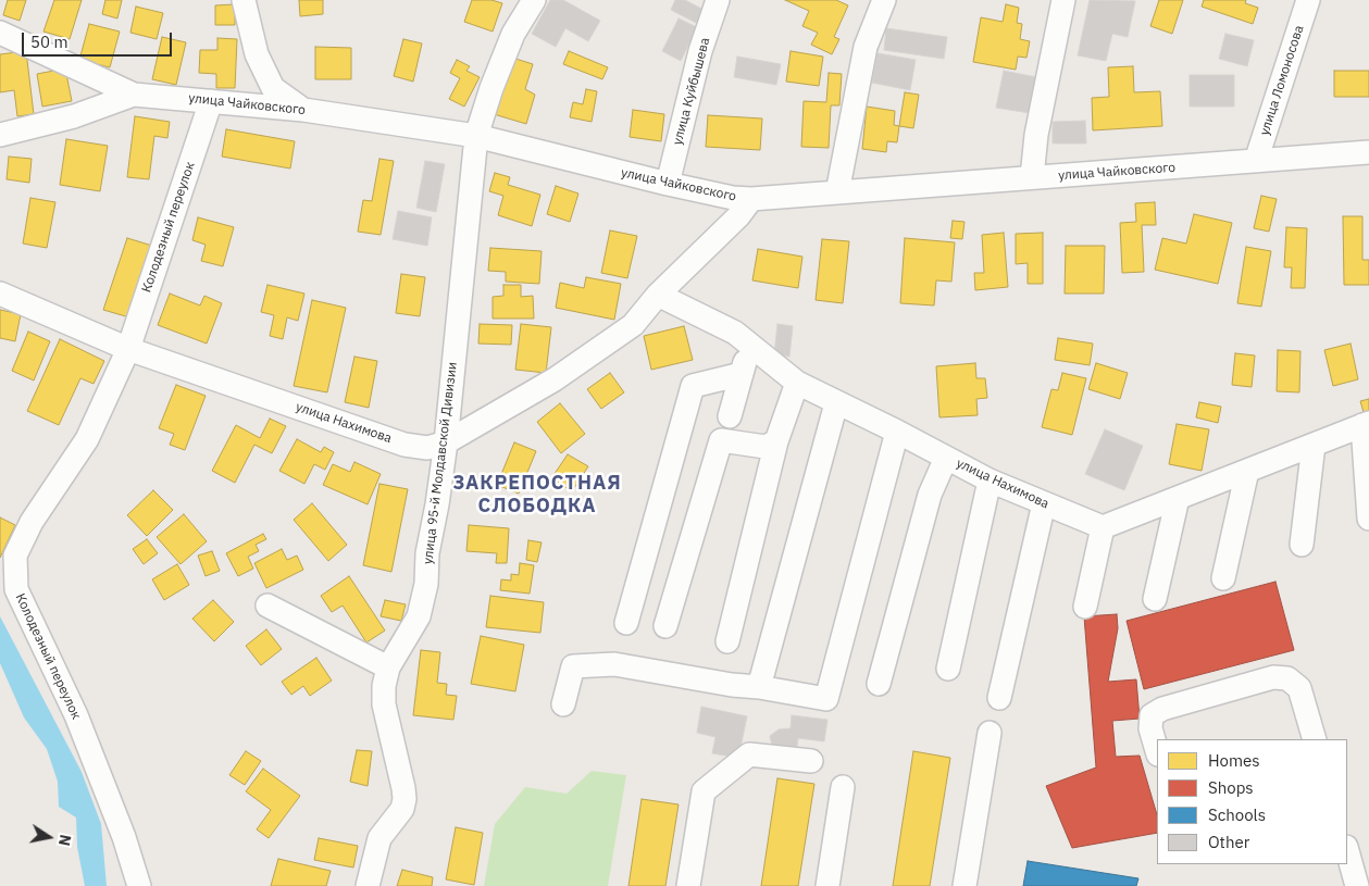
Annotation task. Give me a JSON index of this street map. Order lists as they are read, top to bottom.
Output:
{
  "streets": {
    "street": [
      "улица Ломоносова",
      "улица Куйбышева",
      "улица Чайковского",
      "Колодезный переулок",
      "улица Нахимова",
      "улица 95-й Молдавской Дивизии"
    ]
  },
  "crossings": [
    ["улица Ломоносова", "улица Чайковского"],
    ["улица Куйбышева", "улица Чайковского"],
    ["улица Чайковского", "Колодезный переулок"],
    ["улица Чайковского", "улица Нахимова"],
    ["улица Чайковского", "улица 95-й Молдавской Дивизии"],
    ["Колодезный переулок", "улица Нахимова"],
    ["улица Нахимова", "улица 95-й Молдавской Дивизии"]
  ],
  "districts": ["ЗАКРЕПОСТНАЯ СЛОБОДКА"],
  "legend": [
    "Homes",
    "Shops",
    "Schools",
    "Other"
  ],
  "scale_bar": "50 m",
  "north": "right"
}
